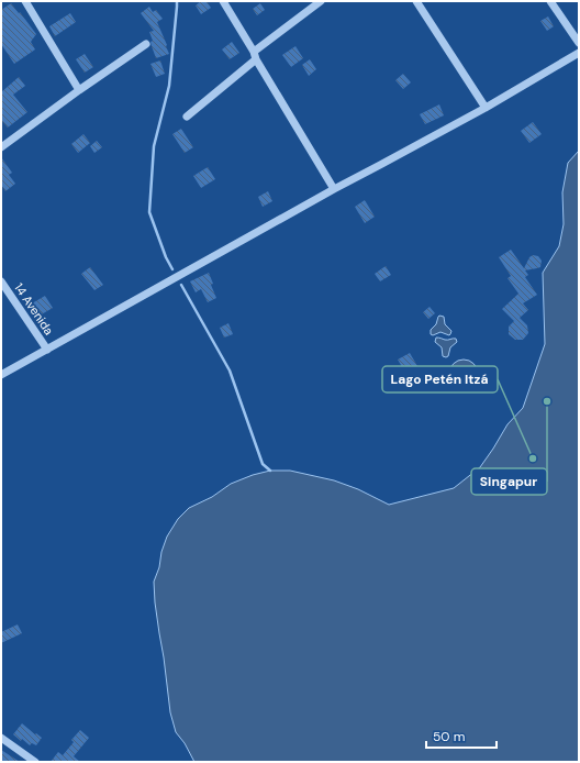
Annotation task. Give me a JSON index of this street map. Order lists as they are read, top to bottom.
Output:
{
  "streets": {
    "street": ["14 Avenida"]
  },
  "places": ["Singapur", "Lago Petén Itzá"],
  "scale_bar": "50 m"
}
